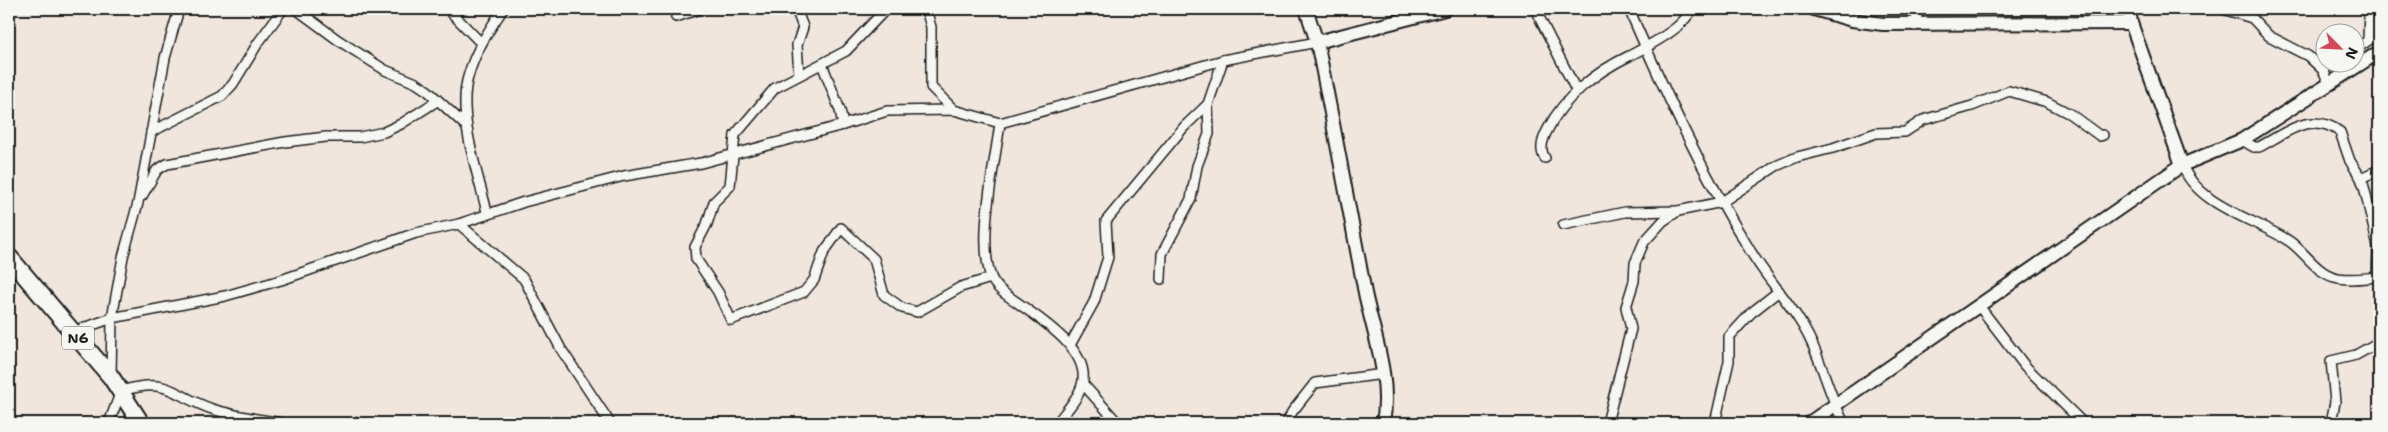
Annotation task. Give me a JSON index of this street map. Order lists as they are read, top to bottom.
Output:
{
  "streets": {
    "highway": ["N6"]
  },
  "north": "bottom right"
}
